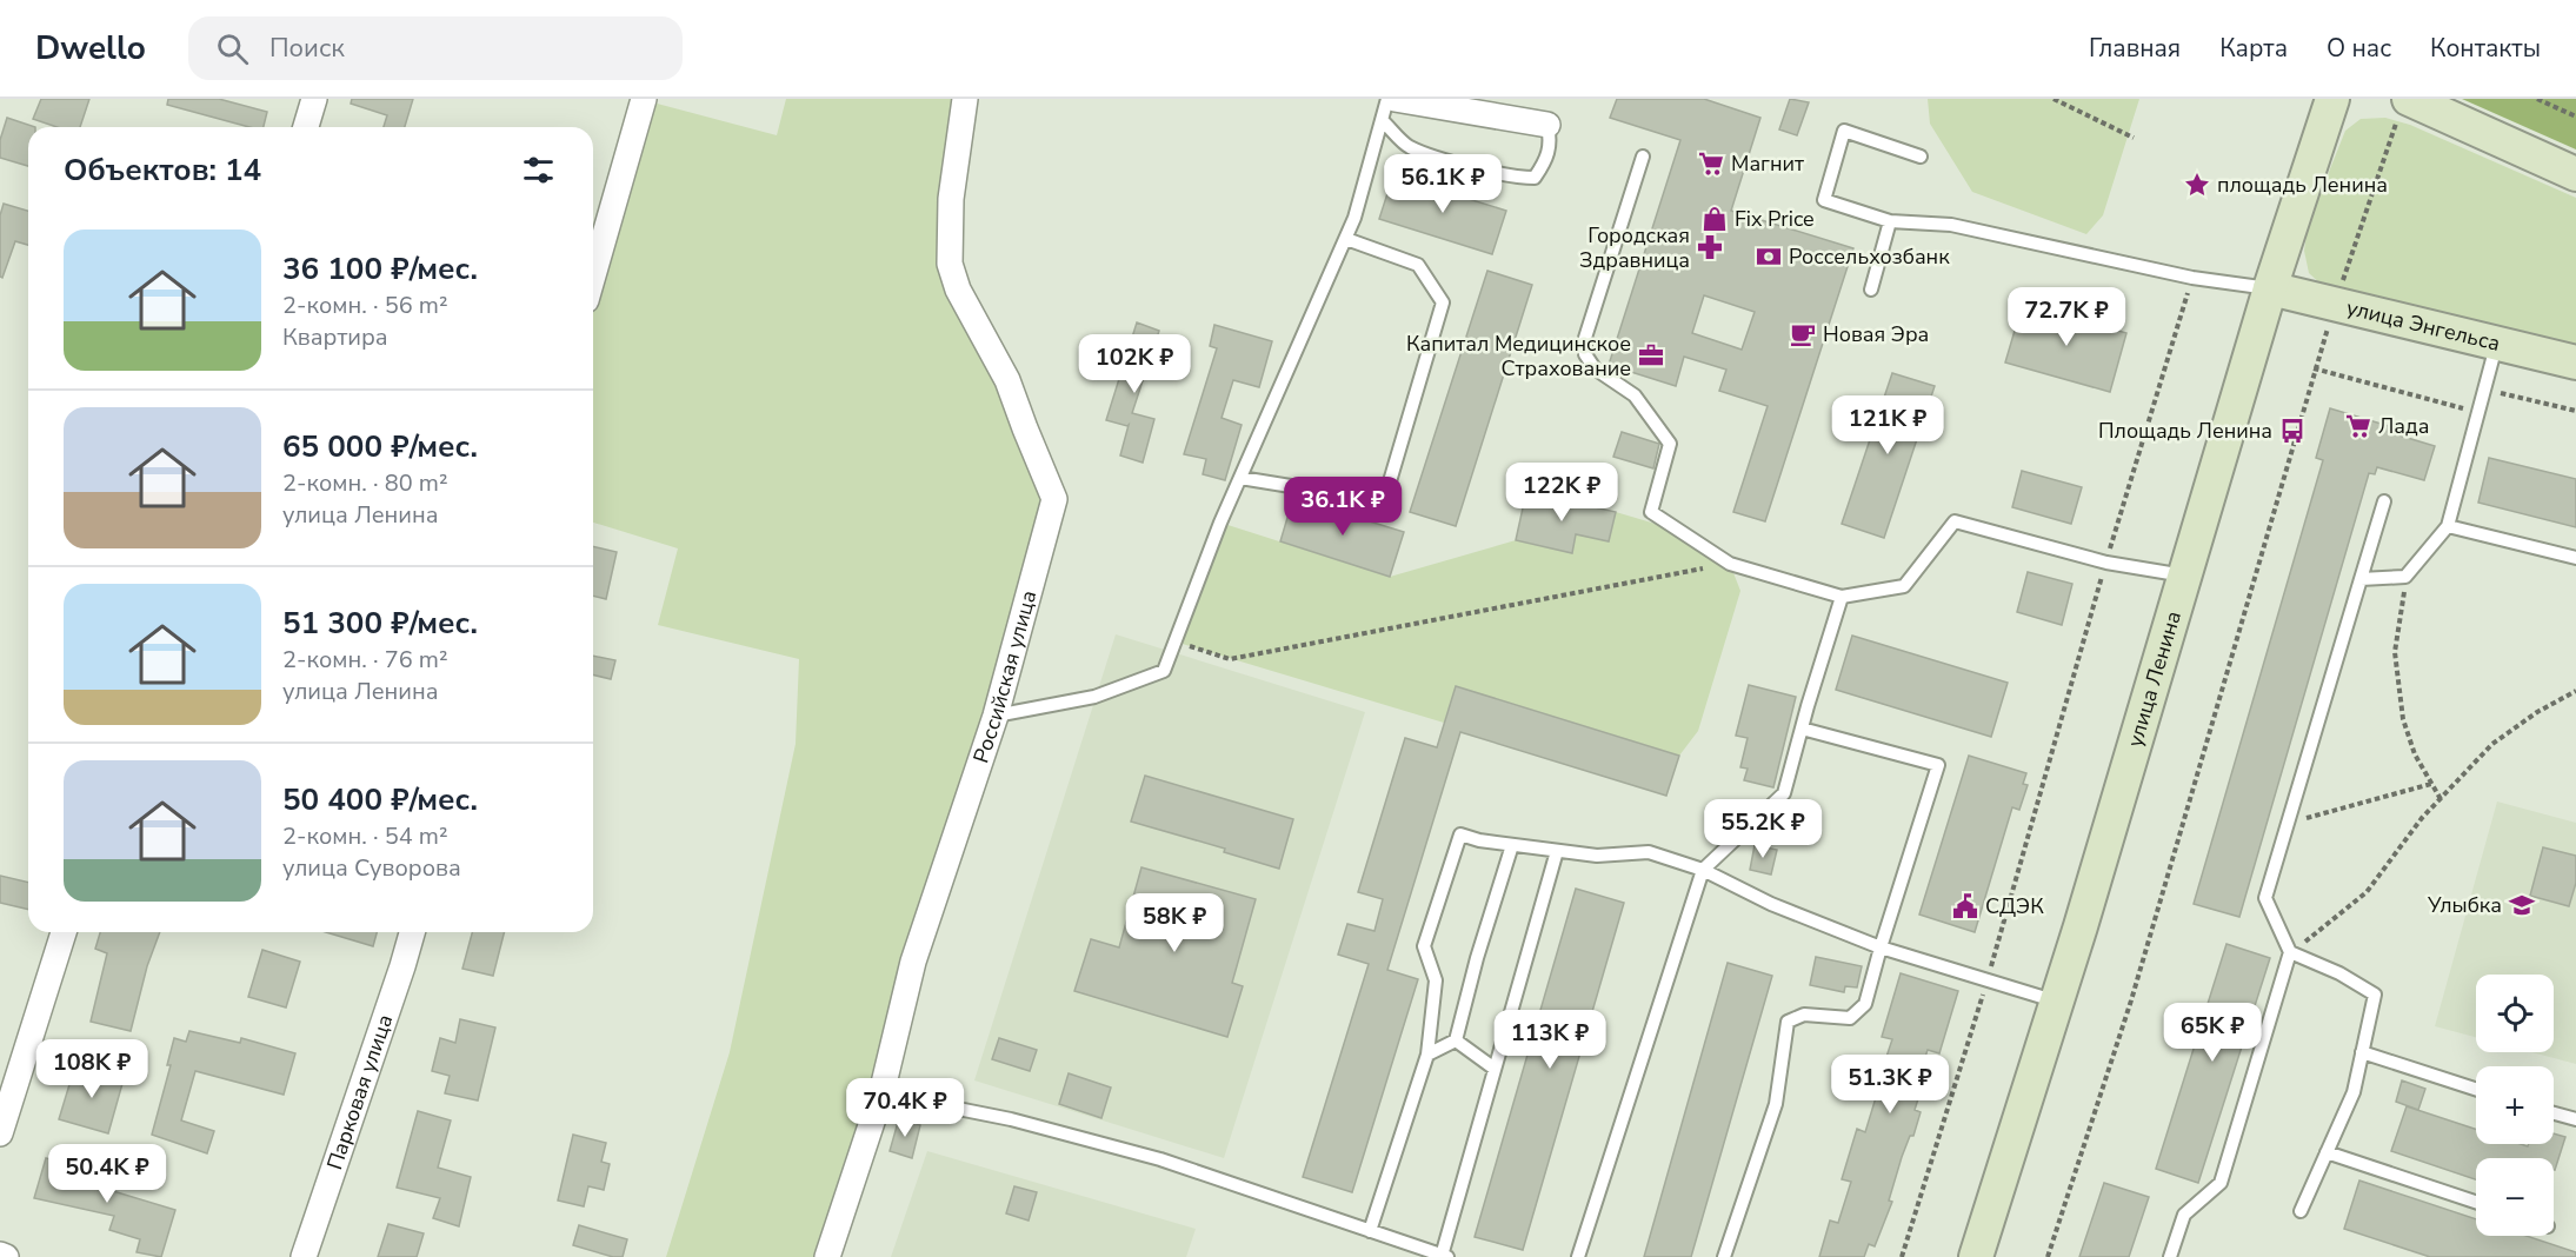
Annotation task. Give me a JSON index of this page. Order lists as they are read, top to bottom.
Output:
{
  "streets": {
    "street": [
      "улица Энгельса",
      "Российская улица",
      "улица Ленина",
      "Парковая улица"
    ]
  },
  "crossings": [
    ["улица Энгельса", "улица Ленина"]
  ],
  "places": {
    "supermarket": ["Магнит", "Лада"],
    "place": ["площадь Ленина"],
    "shop": ["Fix Price"],
    "pharmacy": ["Городская Здравница"],
    "bank": ["Россельхозбанк"],
    "cafe": ["Новая Эра"],
    "office": ["Капитал Медицинское Страхование"],
    "bus stop": ["Площадь Ленина"],
    "school or university": ["Улыбка"],
    "public building": ["СДЭК"]
  },
  "page": {
    "header": "Dwello",
    "search": "Поиск",
    "nav": [
      "Главная",
      "Карта",
      "О нас",
      "Контакты"
    ],
    "heading": "Объектов: 14",
    "price": [
      "56.1K ₽",
      "72.7K ₽",
      "102K ₽",
      "121K ₽",
      "122K ₽",
      "36.1K ₽",
      "55.2K ₽",
      "58K ₽",
      "65K ₽",
      "113K ₽",
      "108K ₽",
      "51.3K ₽",
      "70.4K ₽",
      "50.4K ₽"
    ],
    "list": [
      {
        "name": "36 100 ₽/мес.",
        "note": "2-комн. · 56 m² · Квартира"
      },
      {
        "name": "65 000 ₽/мес.",
        "note": "2-комн. · 80 m² · улица Ленина"
      },
      {
        "name": "51 300 ₽/мес.",
        "note": "2-комн. · 76 m² · улица Ленина"
      },
      {
        "name": "50 400 ₽/мес.",
        "note": "2-комн. · 54 m² · улица Суворова"
      }
    ],
    "map_buttons": ["+", "−"]
  }
}
